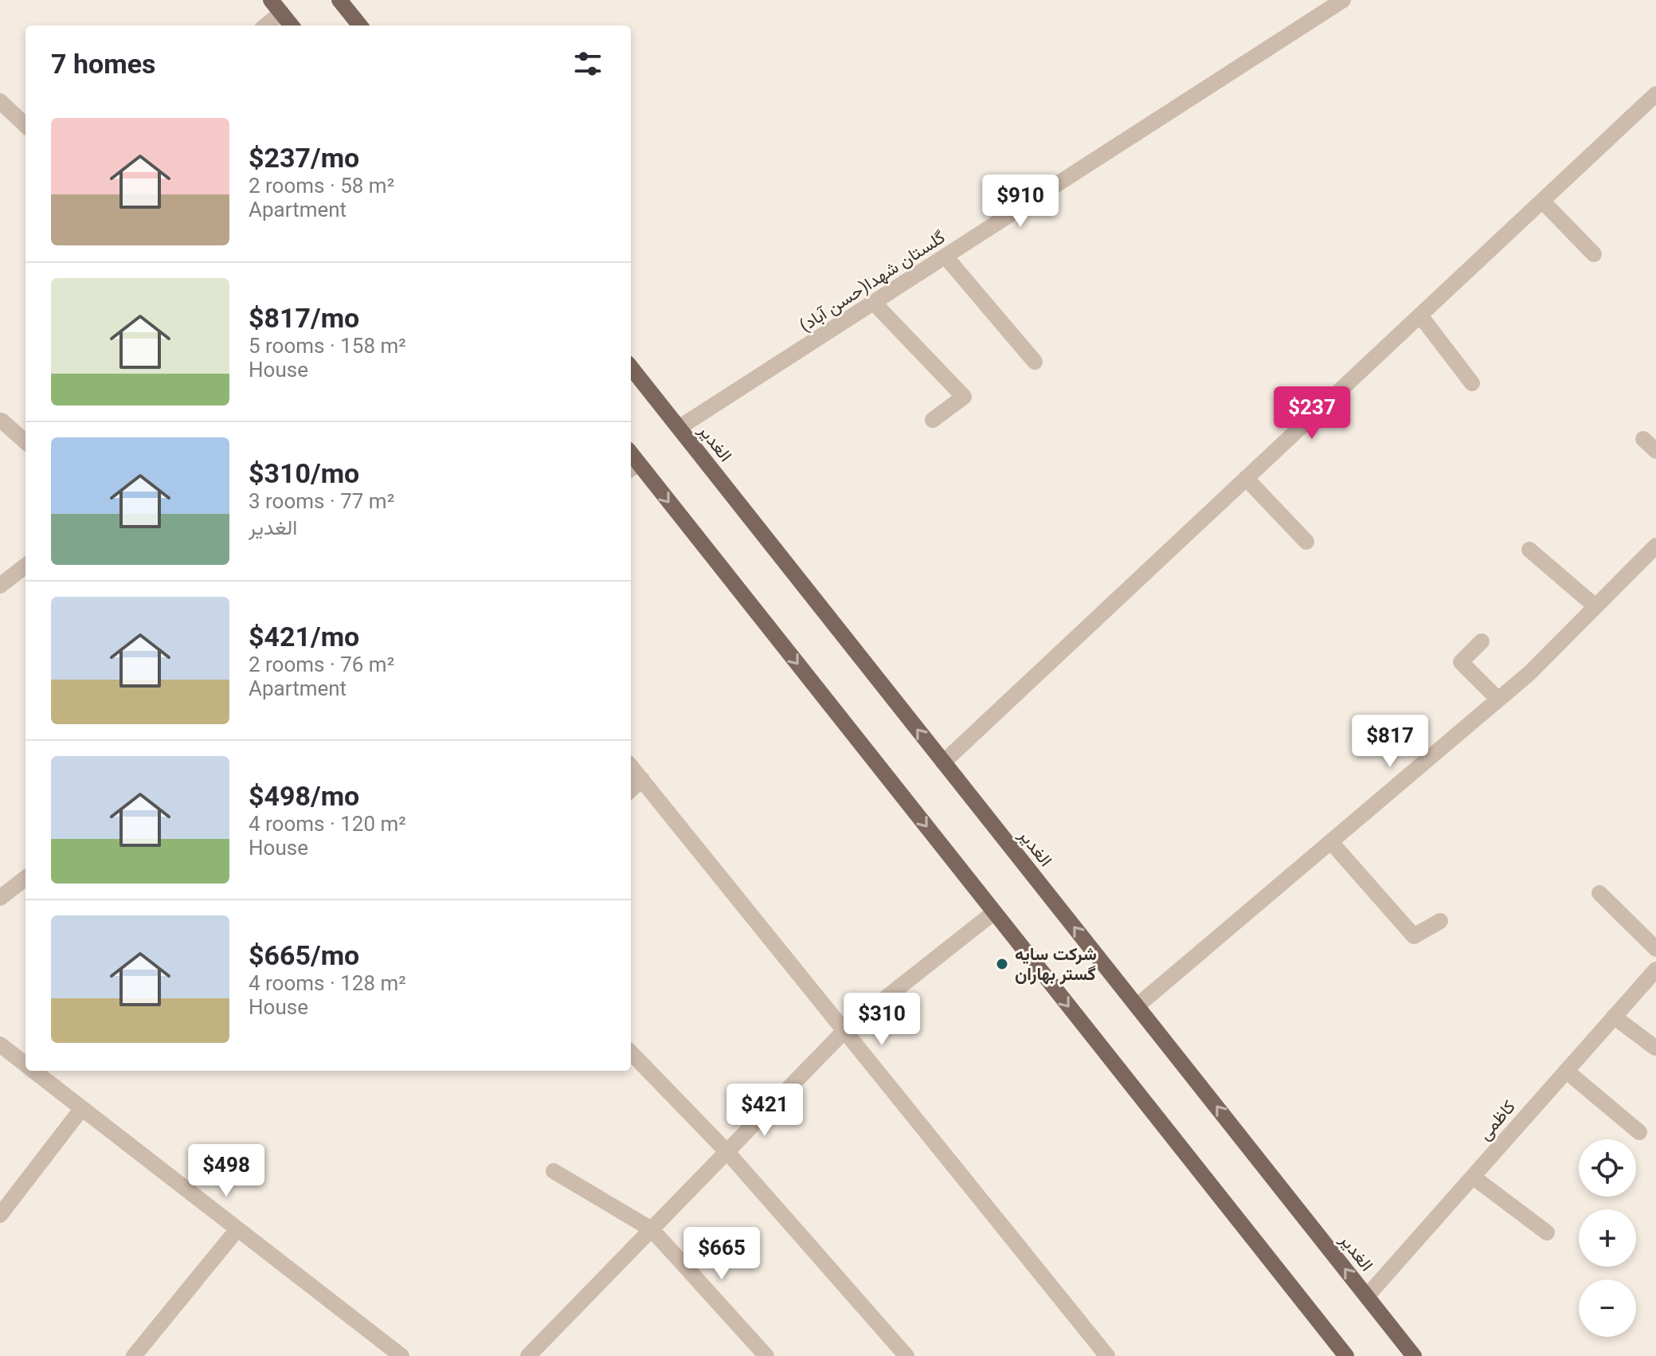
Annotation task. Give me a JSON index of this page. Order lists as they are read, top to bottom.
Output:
{
  "streets": {
    "main road": ["الغدیر"],
    "street": ["گلستان شهدا(حسن آباد)", "کاظمی"]
  },
  "crossings": [
    ["گلستان شهدا(حسن آباد)", "الغدیر"],
    ["الغدیر", "کاظمی"]
  ],
  "places": ["شرکت سایه گستر بهاران"],
  "page": {
    "heading": "7 homes",
    "list": [
      {
        "name": "$237/mo",
        "note": "2 rooms · 58 m² · Apartment"
      },
      {
        "name": "$817/mo",
        "note": "5 rooms · 158 m² · House"
      },
      {
        "name": "$310/mo",
        "note": "3 rooms · 77 m² · الغدیر"
      },
      {
        "name": "$421/mo",
        "note": "2 rooms · 76 m² · Apartment"
      },
      {
        "name": "$498/mo",
        "note": "4 rooms · 120 m² · House"
      },
      {
        "name": "$665/mo",
        "note": "4 rooms · 128 m² · House"
      }
    ],
    "price": [
      "$910",
      "$237",
      "$817",
      "$310",
      "$421",
      "$498",
      "$665"
    ],
    "map_buttons": ["+", "−"]
  }
}
